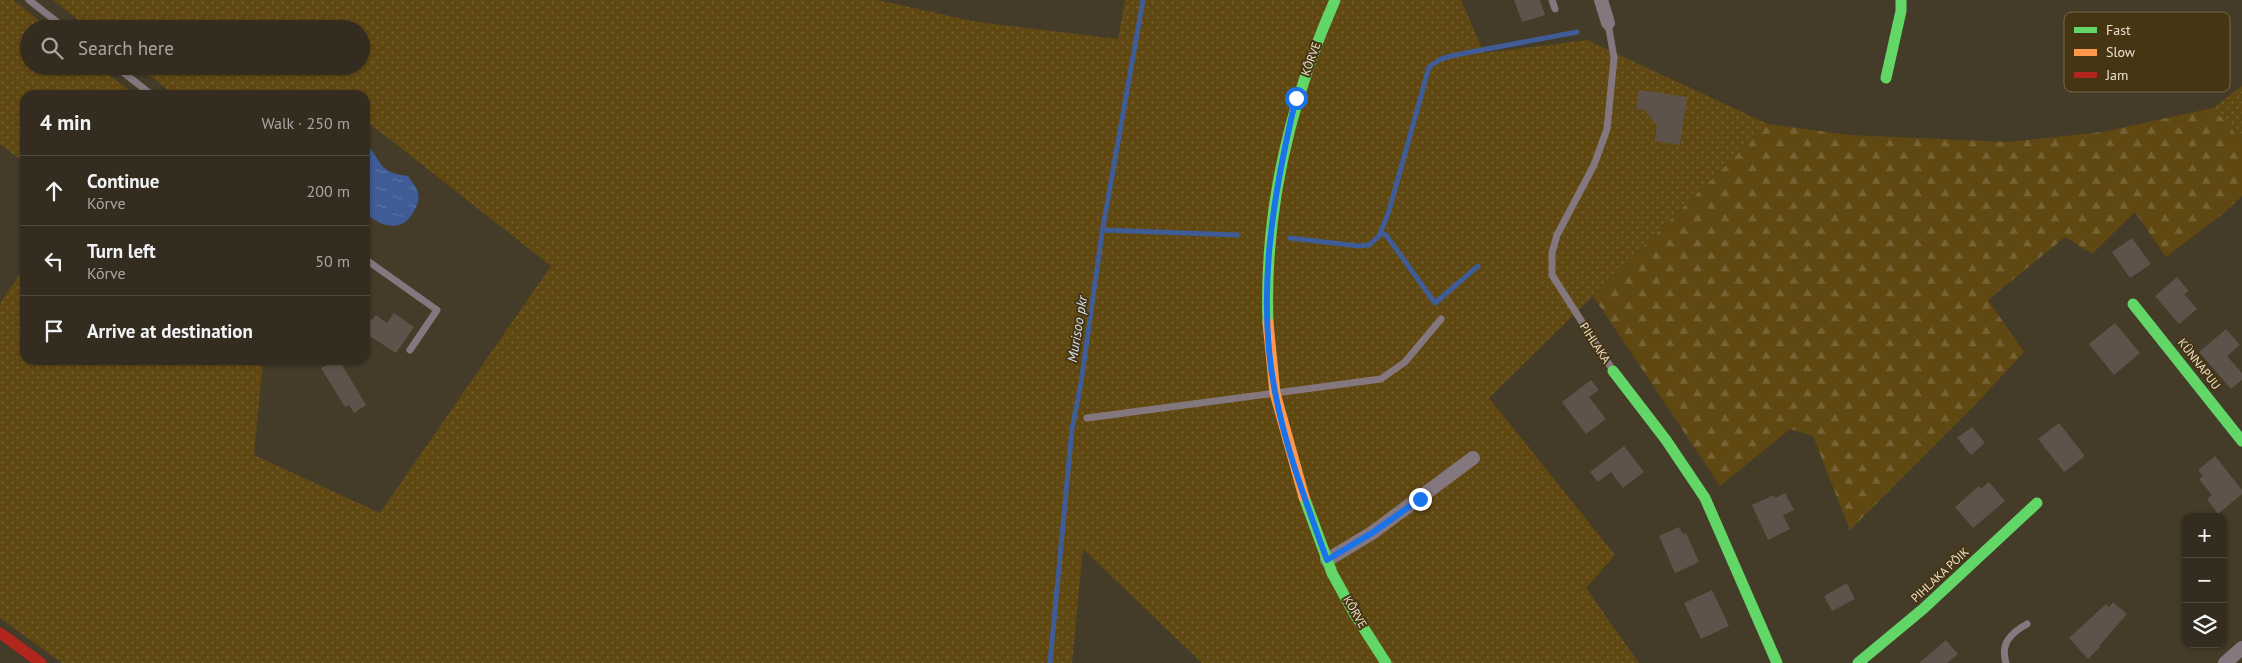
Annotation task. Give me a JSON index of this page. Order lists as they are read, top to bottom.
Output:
{
  "streets": {
    "street": [
      "KÕRVE",
      "PIHLAKA",
      "KÜNNAPUU",
      "PIHLAKA PÕIK"
    ]
  },
  "water": ["Murisoo pkr"],
  "legend": ["Fast", "Slow", "Jam"],
  "page": {
    "search": "Search here",
    "heading": ["4 min", "Walk · 250 m"],
    "list": [
      ["Continue", "Kõrve", "200 m"],
      ["Turn left", "Kõrve", "50 m"],
      "Arrive at destination"
    ],
    "map_buttons": ["+", "−"]
  }
}
